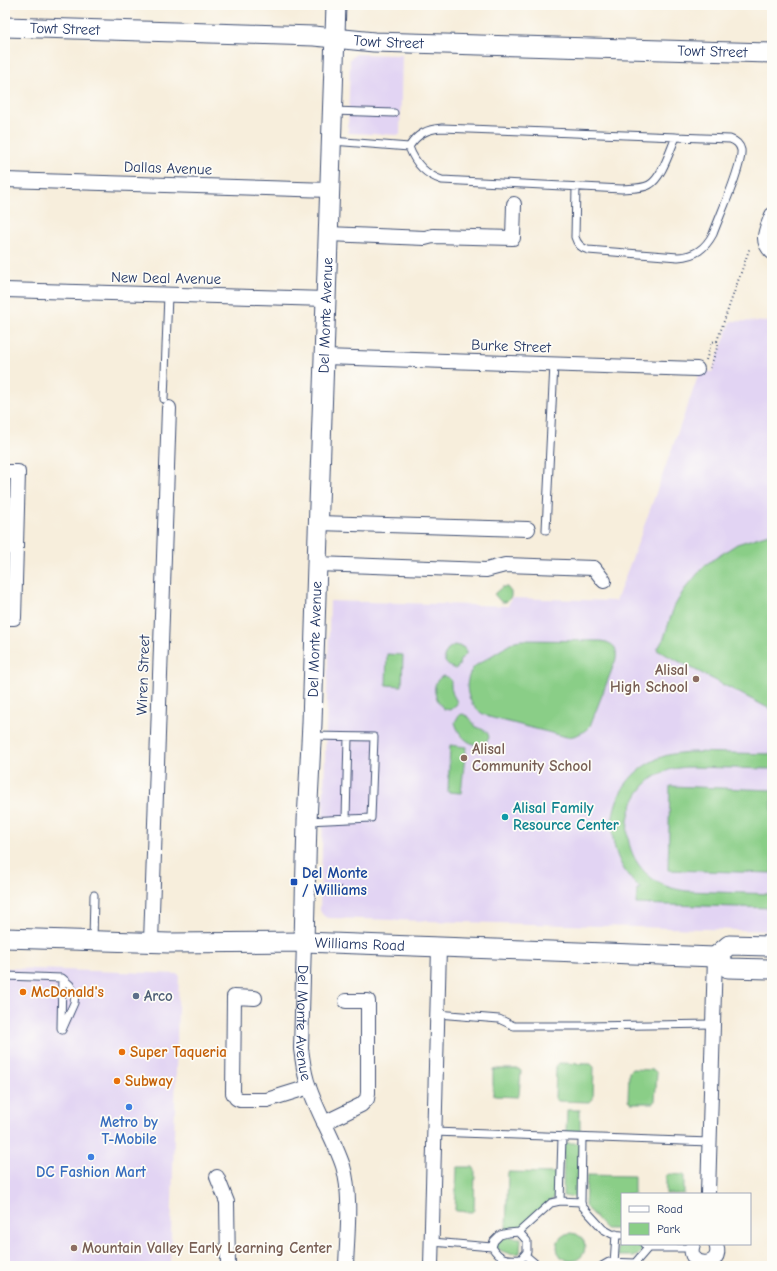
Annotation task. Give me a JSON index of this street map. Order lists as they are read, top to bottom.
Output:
{
  "streets": {
    "street": [
      "Towt Street",
      "Dallas Avenue",
      "New Deal Avenue",
      "Del Monte Avenue",
      "Burke Street",
      "Wiren Street",
      "Williams Road"
    ]
  },
  "crossings": [
    ["Towt Street", "Del Monte Avenue"],
    ["Dallas Avenue", "Del Monte Avenue"],
    ["New Deal Avenue", "Del Monte Avenue"],
    ["Del Monte Avenue", "Burke Street"],
    ["Del Monte Avenue", "Williams Road"],
    ["Wiren Street", "Williams Road"]
  ],
  "places": {
    "other": [
      "Alisal High School",
      "Alisal Community School",
      "Alisal Family Resource Center",
      "McDonald's",
      "Arco",
      "Super Taqueria",
      "Subway",
      "Metro by T-Mobile",
      "DC Fashion Mart",
      "Mountain Valley Early Learning Center"
    ],
    "transit": ["Del Monte / Williams"]
  },
  "legend": ["Road", "Park"]
}
